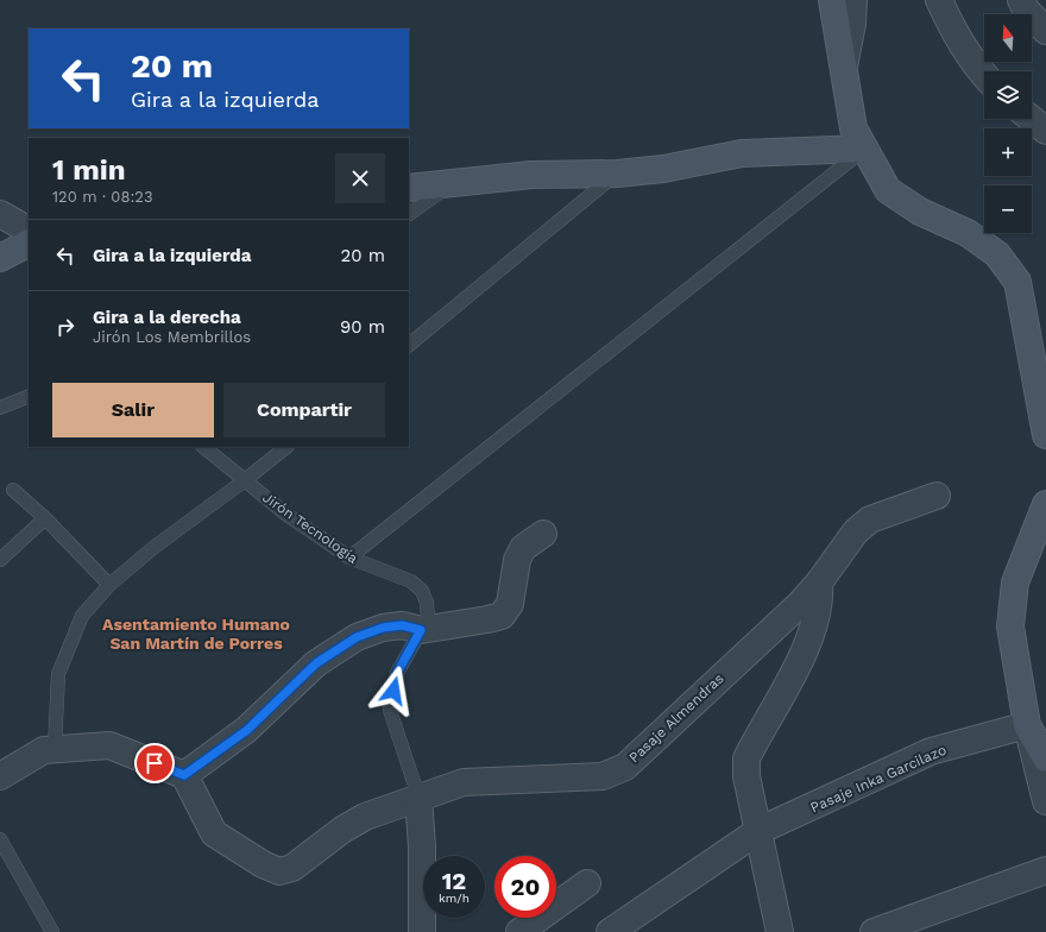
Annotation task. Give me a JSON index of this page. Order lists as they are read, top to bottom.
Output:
{
  "streets": {
    "street": ["Pasaje Almendras", "Pasaje Inka Garcilazo"],
    "lane": ["Jirón Tecnología"]
  },
  "crossings": [
    ["Jirón Tecnología", "Pasaje Almendras"]
  ],
  "districts": ["Asentamiento Humano San Martín de Porres"],
  "north": "top",
  "page": {
    "map_buttons": ["+", "−"],
    "turn": ["20 m", "Gira a la izquierda"],
    "heading": ["1 min", "120 m · 08:23"],
    "list": [
      {
        "name": "Gira a la izquierda",
        "value": "20 m"
      },
      {
        "name": "Gira a la derecha",
        "note": "Jirón Los Membrillos",
        "value": "90 m"
      }
    ],
    "buttons": ["Salir", "Compartir"],
    "speed": "12 km/h",
    "limit": "20"
  }
}
